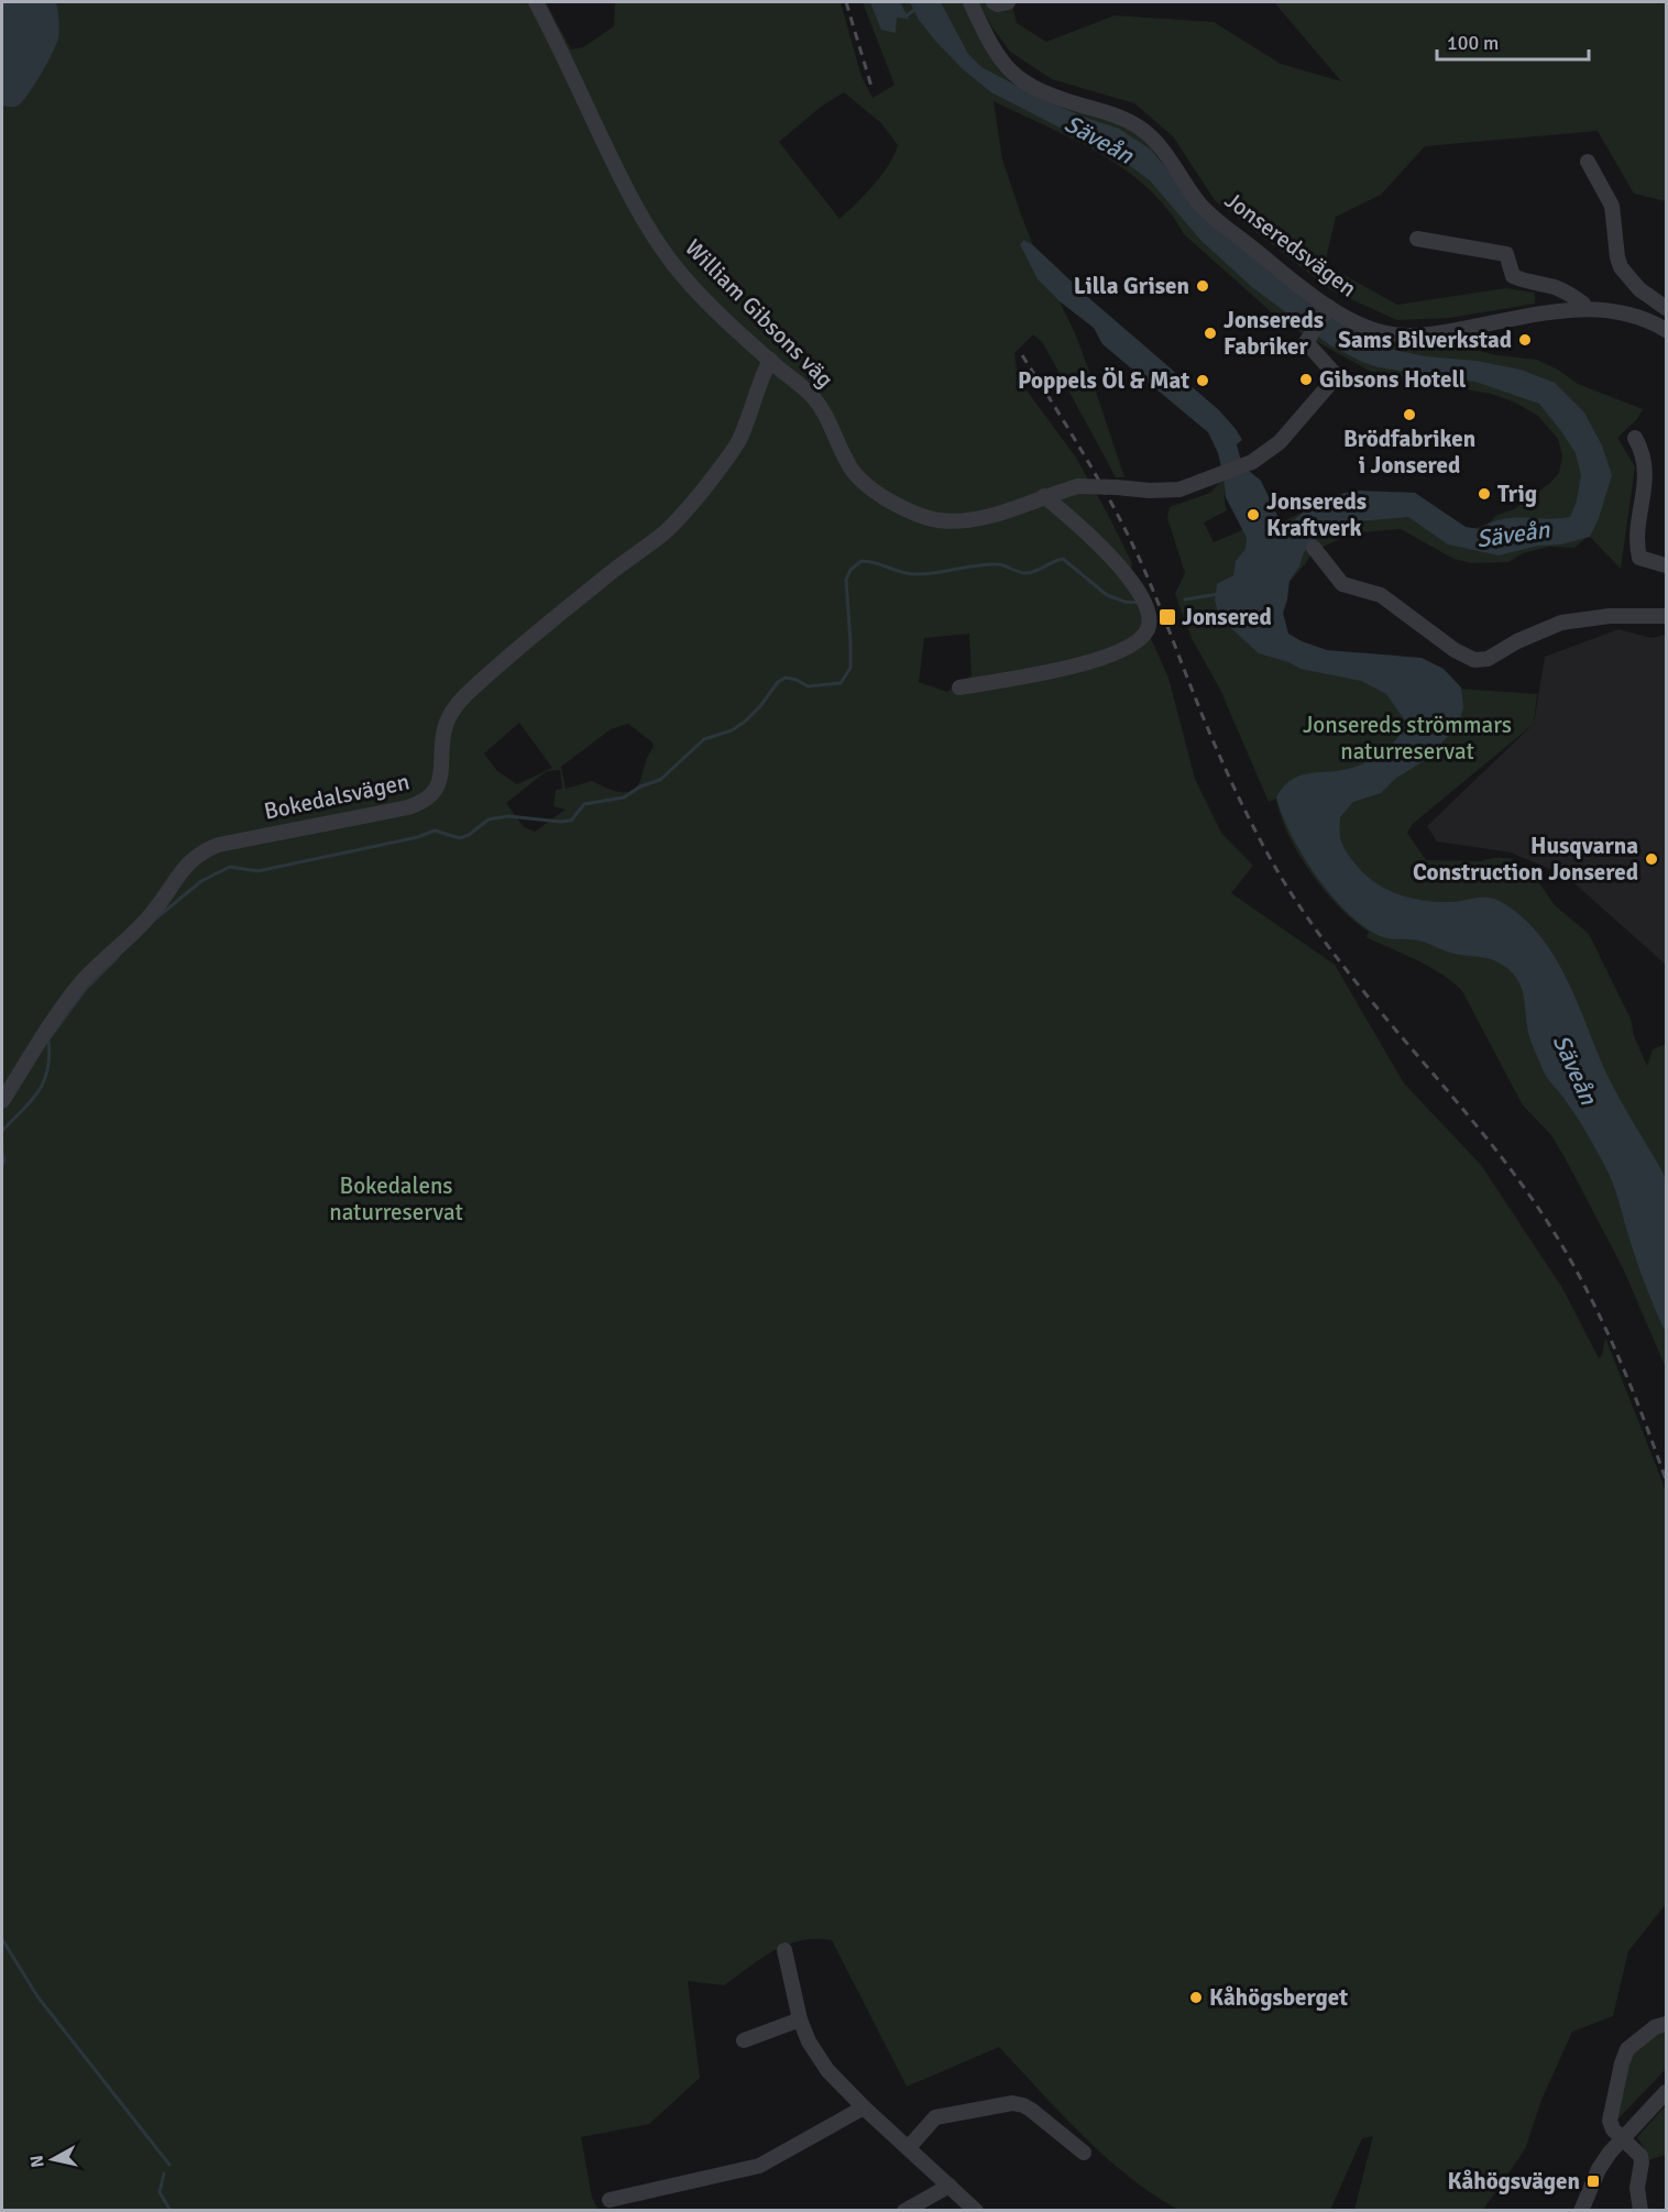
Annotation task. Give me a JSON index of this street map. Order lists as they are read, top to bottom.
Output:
{
  "streets": {
    "street": ["Jonseredsvägen", "William Gibsons väg", "Bokedalsvägen"]
  },
  "crossings": [
    ["Jonseredsvägen", "William Gibsons väg"],
    ["William Gibsons väg", "Bokedalsvägen"]
  ],
  "water": ["Säveån"],
  "parks": ["Jonsereds strömmars naturreservat", "Bokedalens naturreservat"],
  "places": {
    "other": [
      "Lilla Grisen",
      "Jonsereds Fabriker",
      "Sams Bilverkstad",
      "Gibsons Hotell",
      "Poppels Öl & Mat",
      "Brödfabriken i Jonsered",
      "Trig",
      "Jonsereds Kraftverk",
      "Husqvarna Construction Jonsered",
      "Kåhögsberget"
    ],
    "transit": ["Jonsered", "Kåhögsvägen"]
  },
  "scale_bar": "100 m",
  "north": "left"
}
